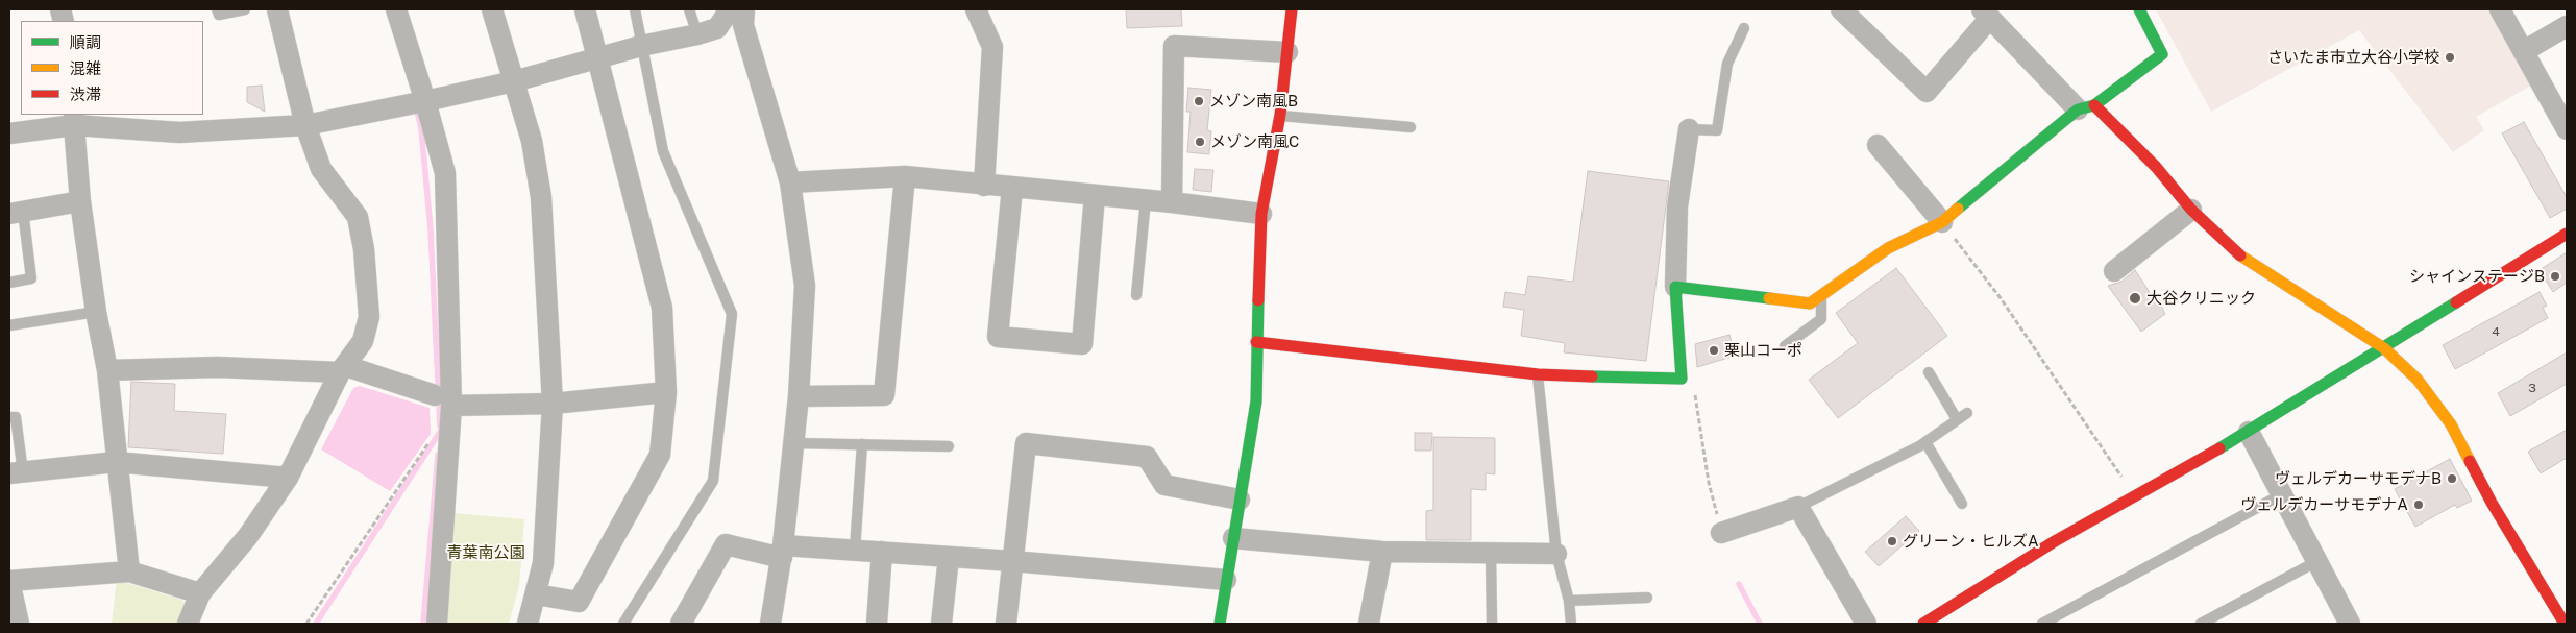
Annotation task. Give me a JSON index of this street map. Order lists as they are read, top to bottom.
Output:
{
  "parks": ["青葉南公園"],
  "places": [
    "さいたま市立大谷小学校",
    "メゾン南風B",
    "メゾン南風C",
    "シャインステージB",
    "大谷クリニック",
    "栗山コーポ",
    "ヴェルデカーサモデナB",
    "ヴェルデカーサモデナA",
    "グリーン・ヒルズA"
  ],
  "house_numbers": ["4", "3"],
  "legend": ["順調", "混雑", "渋滞"]
}
